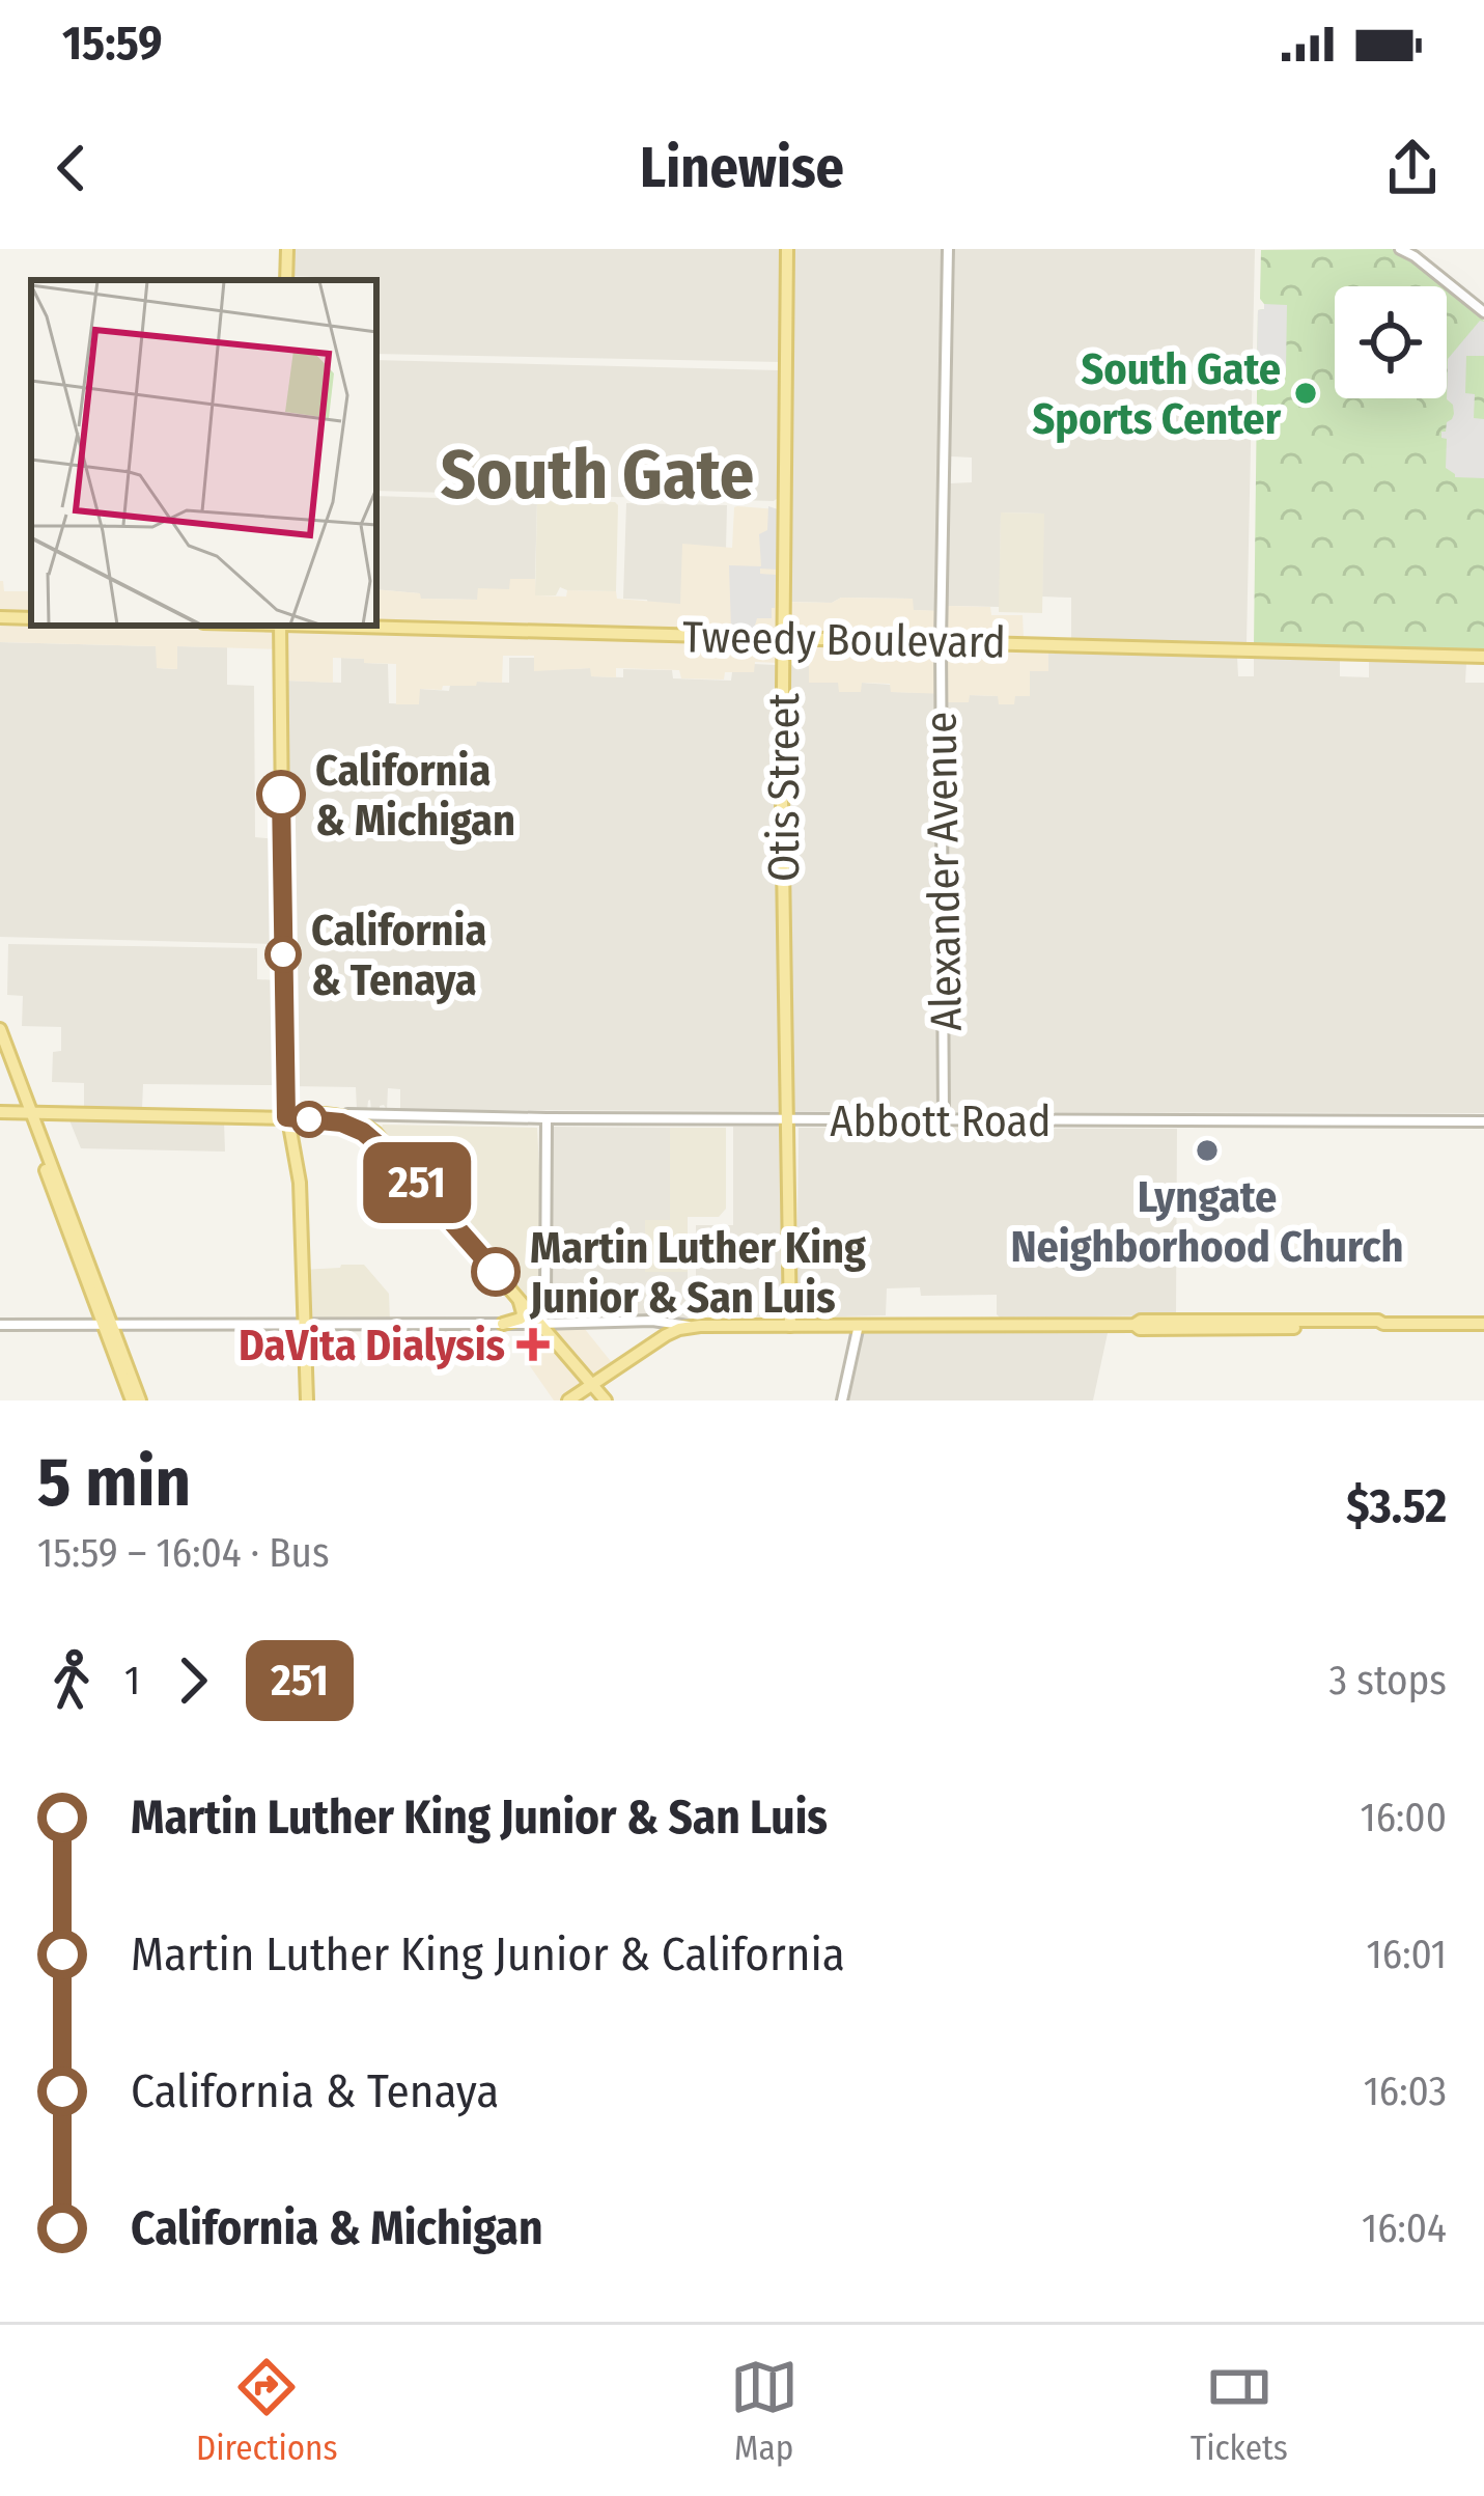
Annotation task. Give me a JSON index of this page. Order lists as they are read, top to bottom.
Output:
{
  "streets": {
    "main road": ["Tweedy Boulevard", "Otis Street"],
    "street": ["Alexander Avenue", "Abbott Road"]
  },
  "crossings": [
    ["Tweedy Boulevard", "Otis Street"],
    ["Tweedy Boulevard", "Alexander Avenue"],
    ["Otis Street", "Abbott Road"],
    ["Alexander Avenue", "Abbott Road"]
  ],
  "districts": ["South Gate"],
  "places": {
    "other": [
      "South Gate Sports Center",
      "California & Michigan",
      "California & Tenaya",
      "Lyngate Neighborhood Church",
      "Martin Luther King Junior & San Luis"
    ],
    "health": ["DaVita Dialysis"]
  },
  "lines": ["bus line 251"],
  "page": {
    "status": "15:59",
    "header": "Linewise",
    "on_map": "251",
    "heading": ["5 min", "15:59 – 16:04 · Bus", "$3.52"],
    "legs": ["1", "251", "3 stops"],
    "list": [
      {
        "name": "Martin Luther King Junior & San Luis",
        "value": "16:00"
      },
      {
        "name": "Martin Luther King Junior & California",
        "value": "16:01"
      },
      {
        "name": "California & Tenaya",
        "value": "16:03"
      },
      {
        "name": "California & Michigan",
        "value": "16:04"
      }
    ],
    "tabs": ["Directions", "Map", "Tickets"]
  }
}
